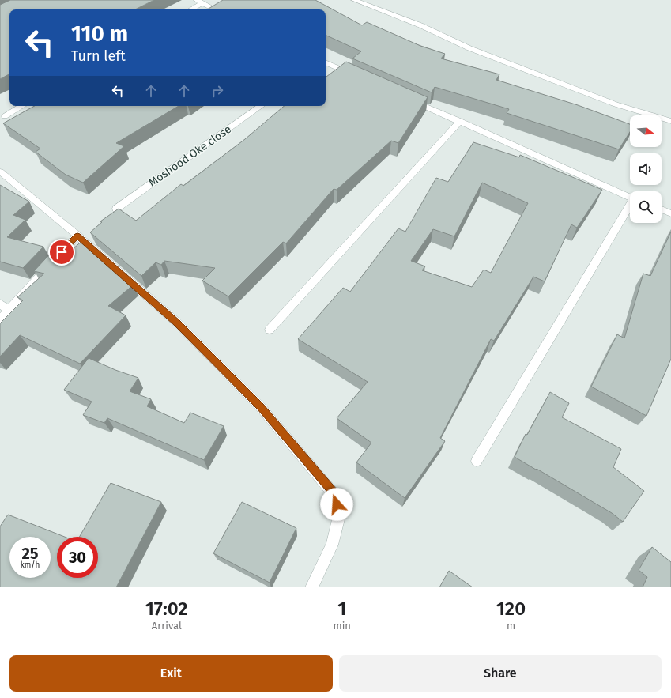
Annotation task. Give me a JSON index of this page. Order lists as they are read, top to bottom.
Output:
{
  "streets": {
    "street": ["Moshood Oke close"]
  },
  "north": "right",
  "page": {
    "turn": ["110 m", "Turn left"],
    "speed": "25 km/h",
    "limit": "30",
    "eta": [
      "17:02",
      "Arrival",
      "1",
      "min",
      "120",
      "m"
    ],
    "buttons": ["Exit", "Share"]
  }
}
